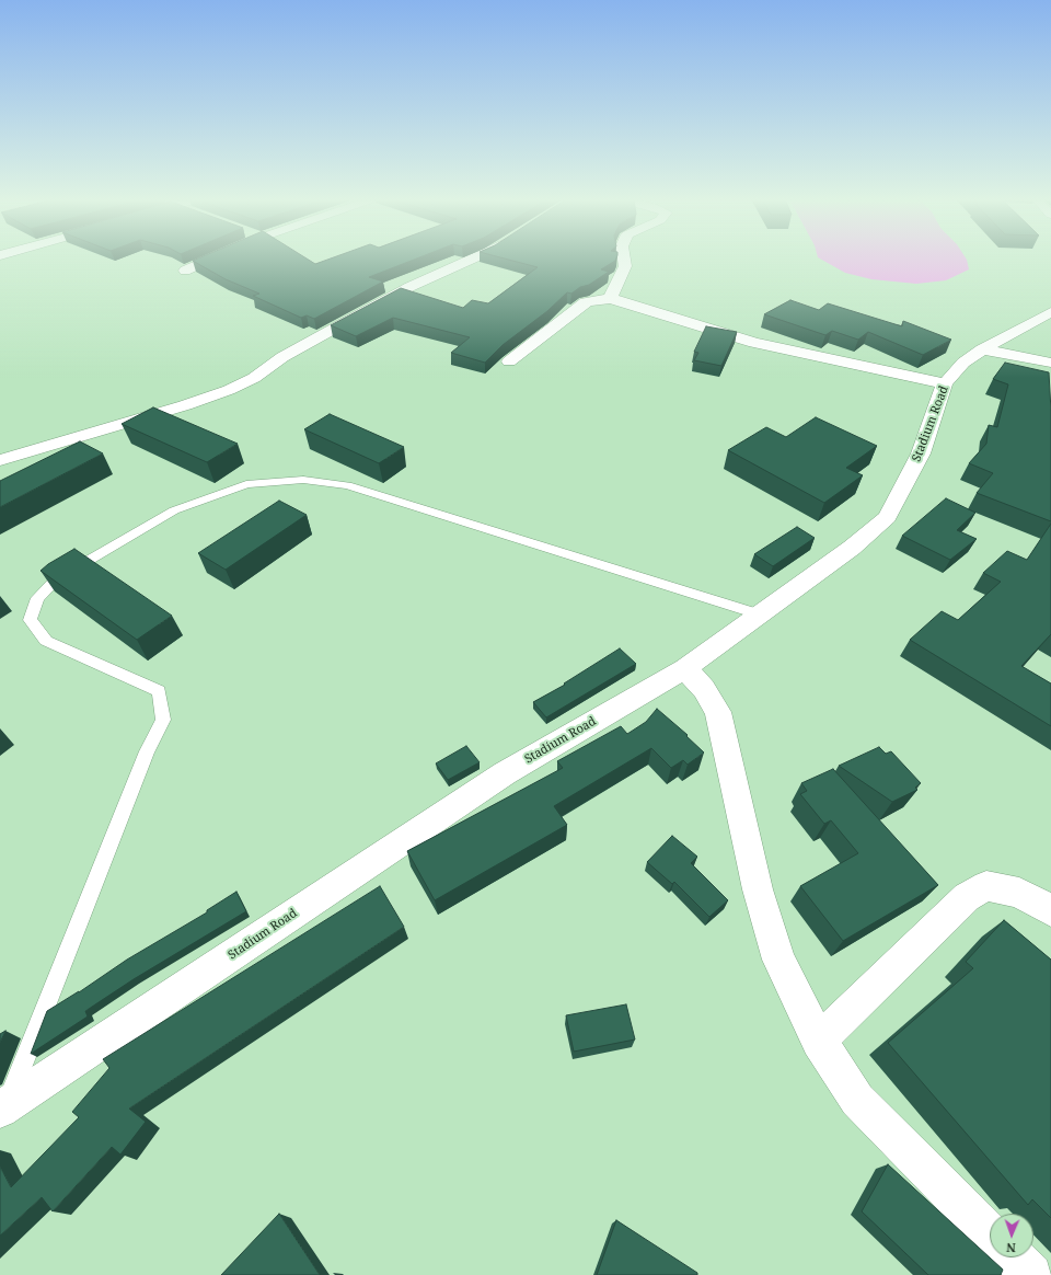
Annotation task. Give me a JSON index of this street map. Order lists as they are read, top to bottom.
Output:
{
  "streets": {
    "street": ["Stadium Road"]
  },
  "north": "bottom"
}
